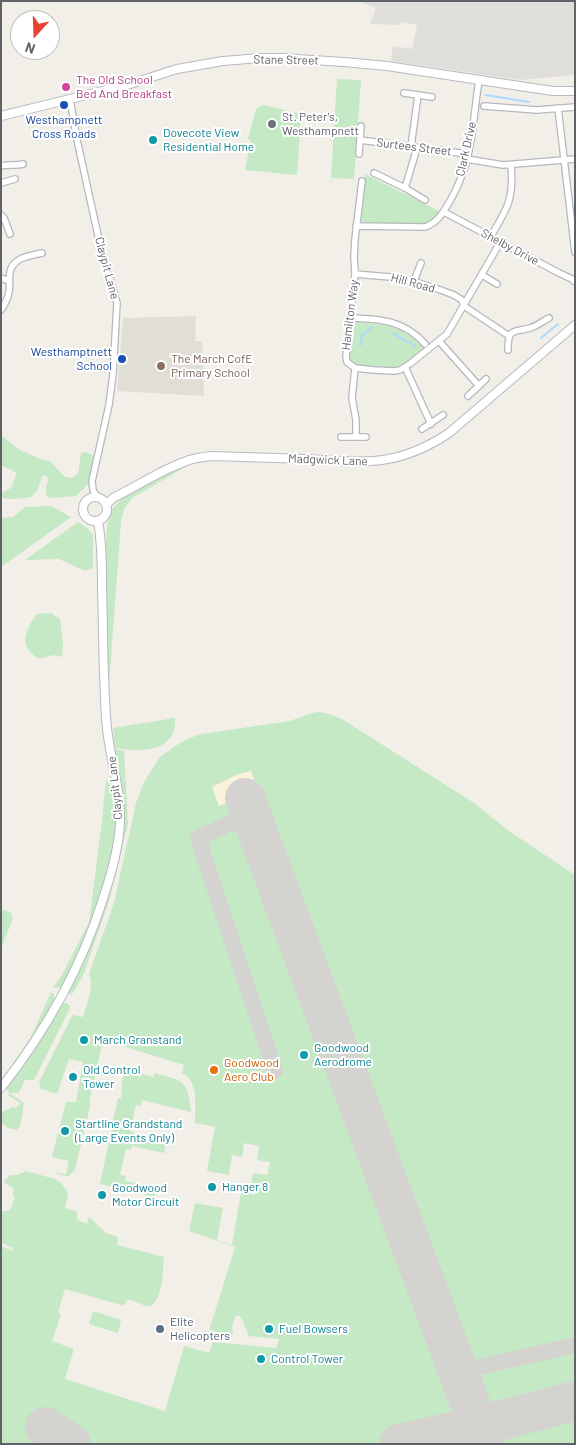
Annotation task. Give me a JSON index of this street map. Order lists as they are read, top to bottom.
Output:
{
  "streets": {
    "street": [
      "Stane Street",
      "Surtees Street",
      "Clark Drive",
      "Shelby Drive",
      "Claypit Lane",
      "Hill Road",
      "Hamilton Way",
      "Madgwick Lane"
    ]
  },
  "crossings": [
    ["Stane Street", "Clark Drive"],
    ["Stane Street", "Claypit Lane"],
    ["Surtees Street", "Clark Drive"],
    ["Clark Drive", "Shelby Drive"],
    ["Clark Drive", "Hamilton Way"],
    ["Claypit Lane", "Madgwick Lane"],
    ["Hill Road", "Hamilton Way"]
  ],
  "places": [
    "The Old School Bed And Breakfast",
    "Westhampnett Cross Roads",
    "St. Peter's, Westhampnett",
    "Dovecote View Residential Home",
    "Westhamptnett School",
    "The March CofE Primary School",
    "March Granstand",
    "Goodwood Aerodrome",
    "Goodwood Aero Club",
    "Old Control Tower",
    "Startline Grandstand (Large Events Only)",
    "Hanger 8",
    "Goodwood Motor Circuit",
    "Elite Helicopters",
    "Fuel Bowsers",
    "Control Tower"
  ],
  "north": "bottom"
}
